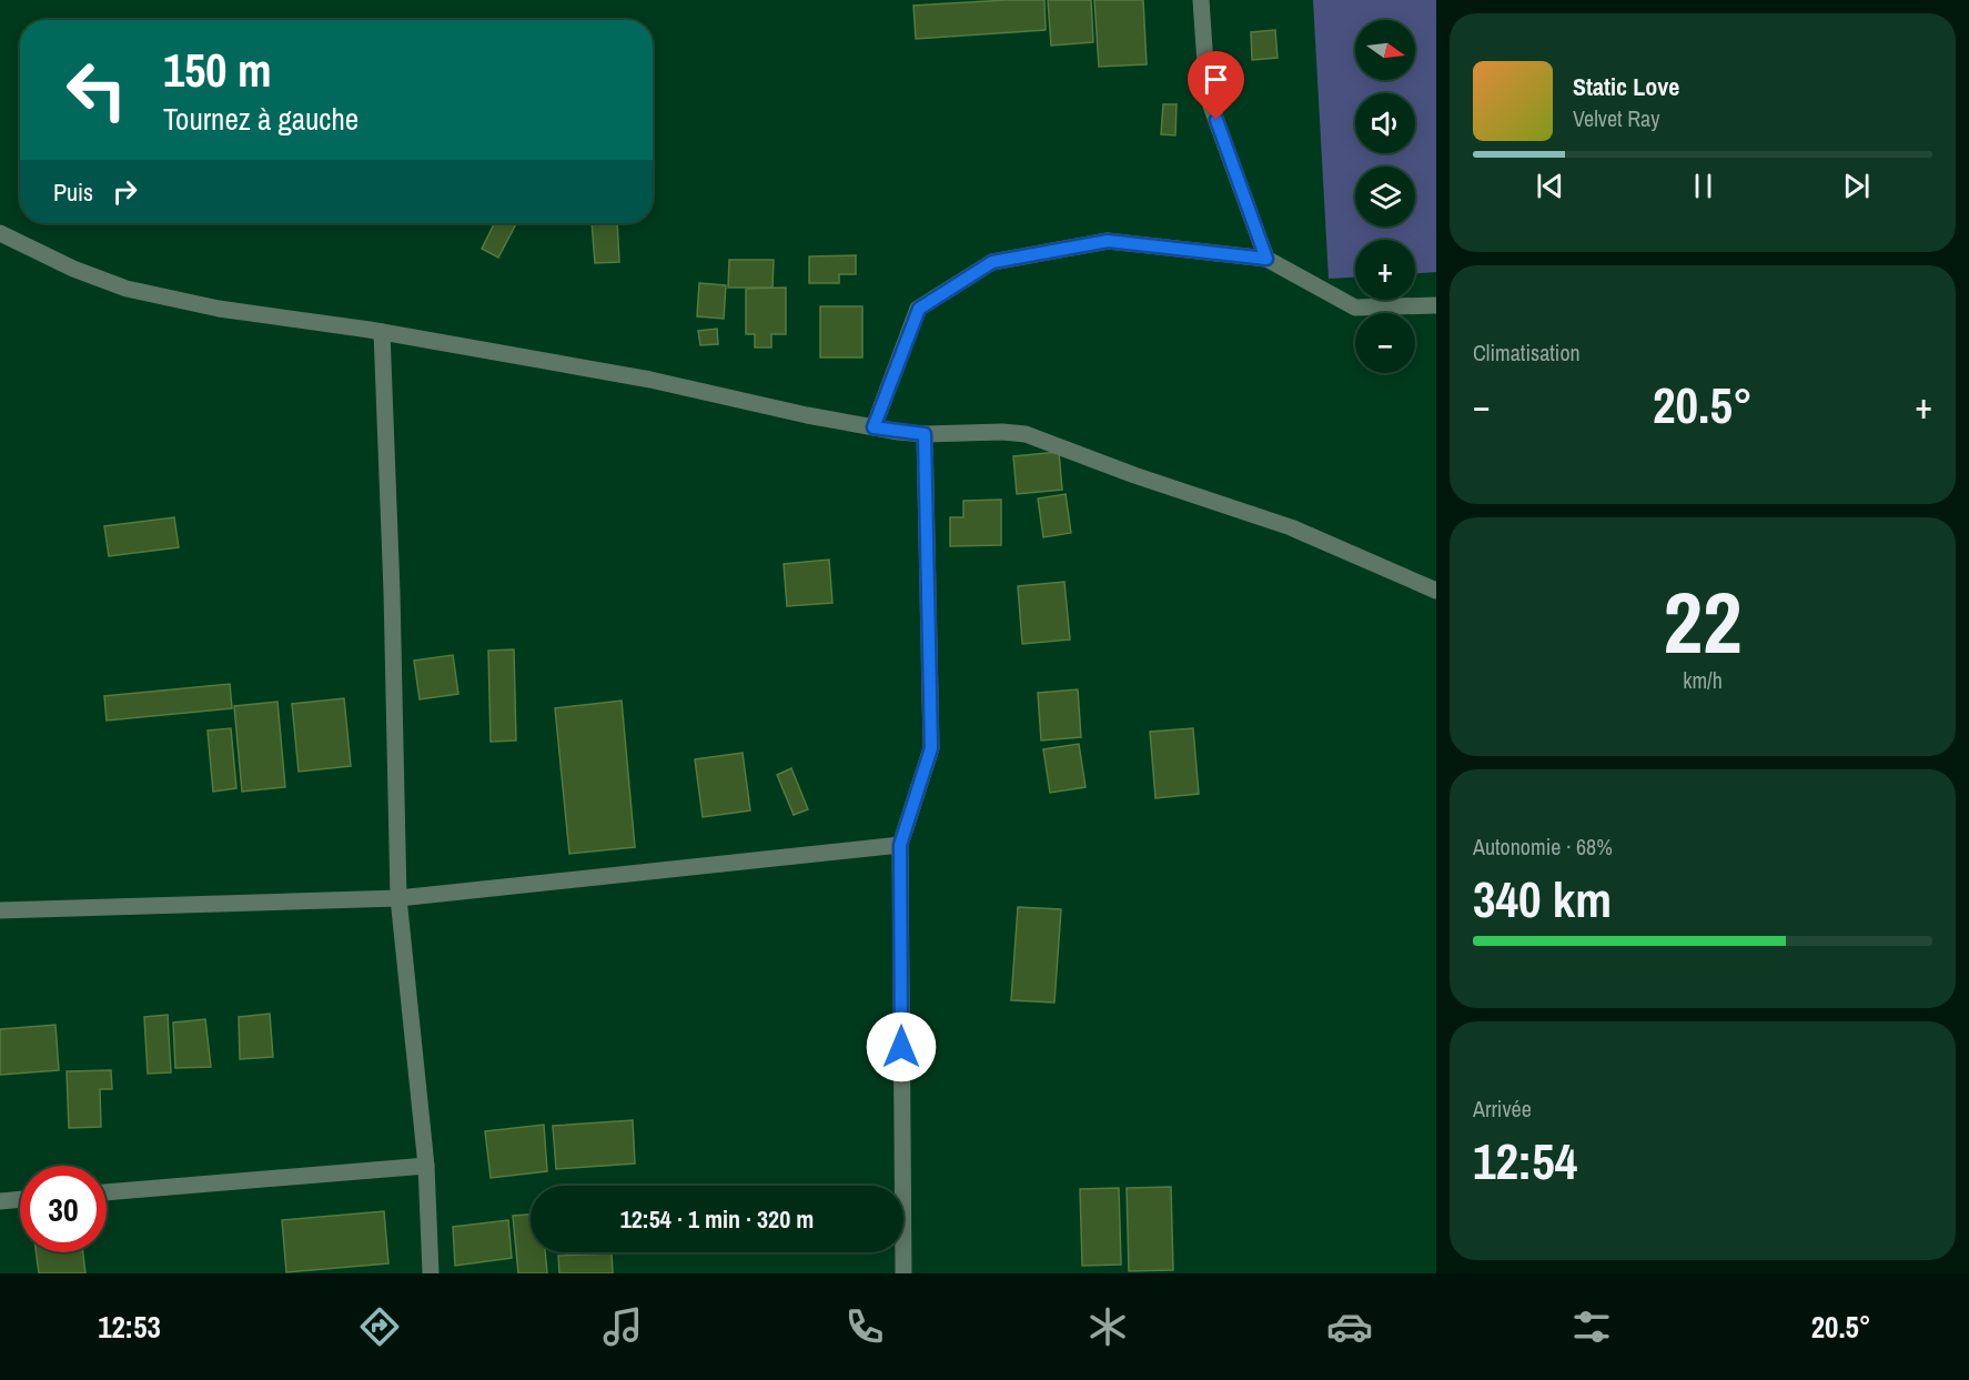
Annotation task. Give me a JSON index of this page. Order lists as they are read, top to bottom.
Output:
{
  "north": "right",
  "page": {
    "map_buttons": ["+", "−"],
    "turn": ["150 m", "Tournez à gauche"],
    "song": ["Static Love", "Velvet Ray"],
    "then": "Puis",
    "tile": [
      "Climatisation",
      ["22", "km/h"],
      ["Autonomie · 68%", "340 km"],
      ["Arrivée", "12:54"]
    ],
    "heat": ["−", "20.5°", "+"],
    "limit": "30",
    "trip": "12:54 · 1 min · 320 m",
    "tabs": ["12:53", "20.5°"]
  }
}
